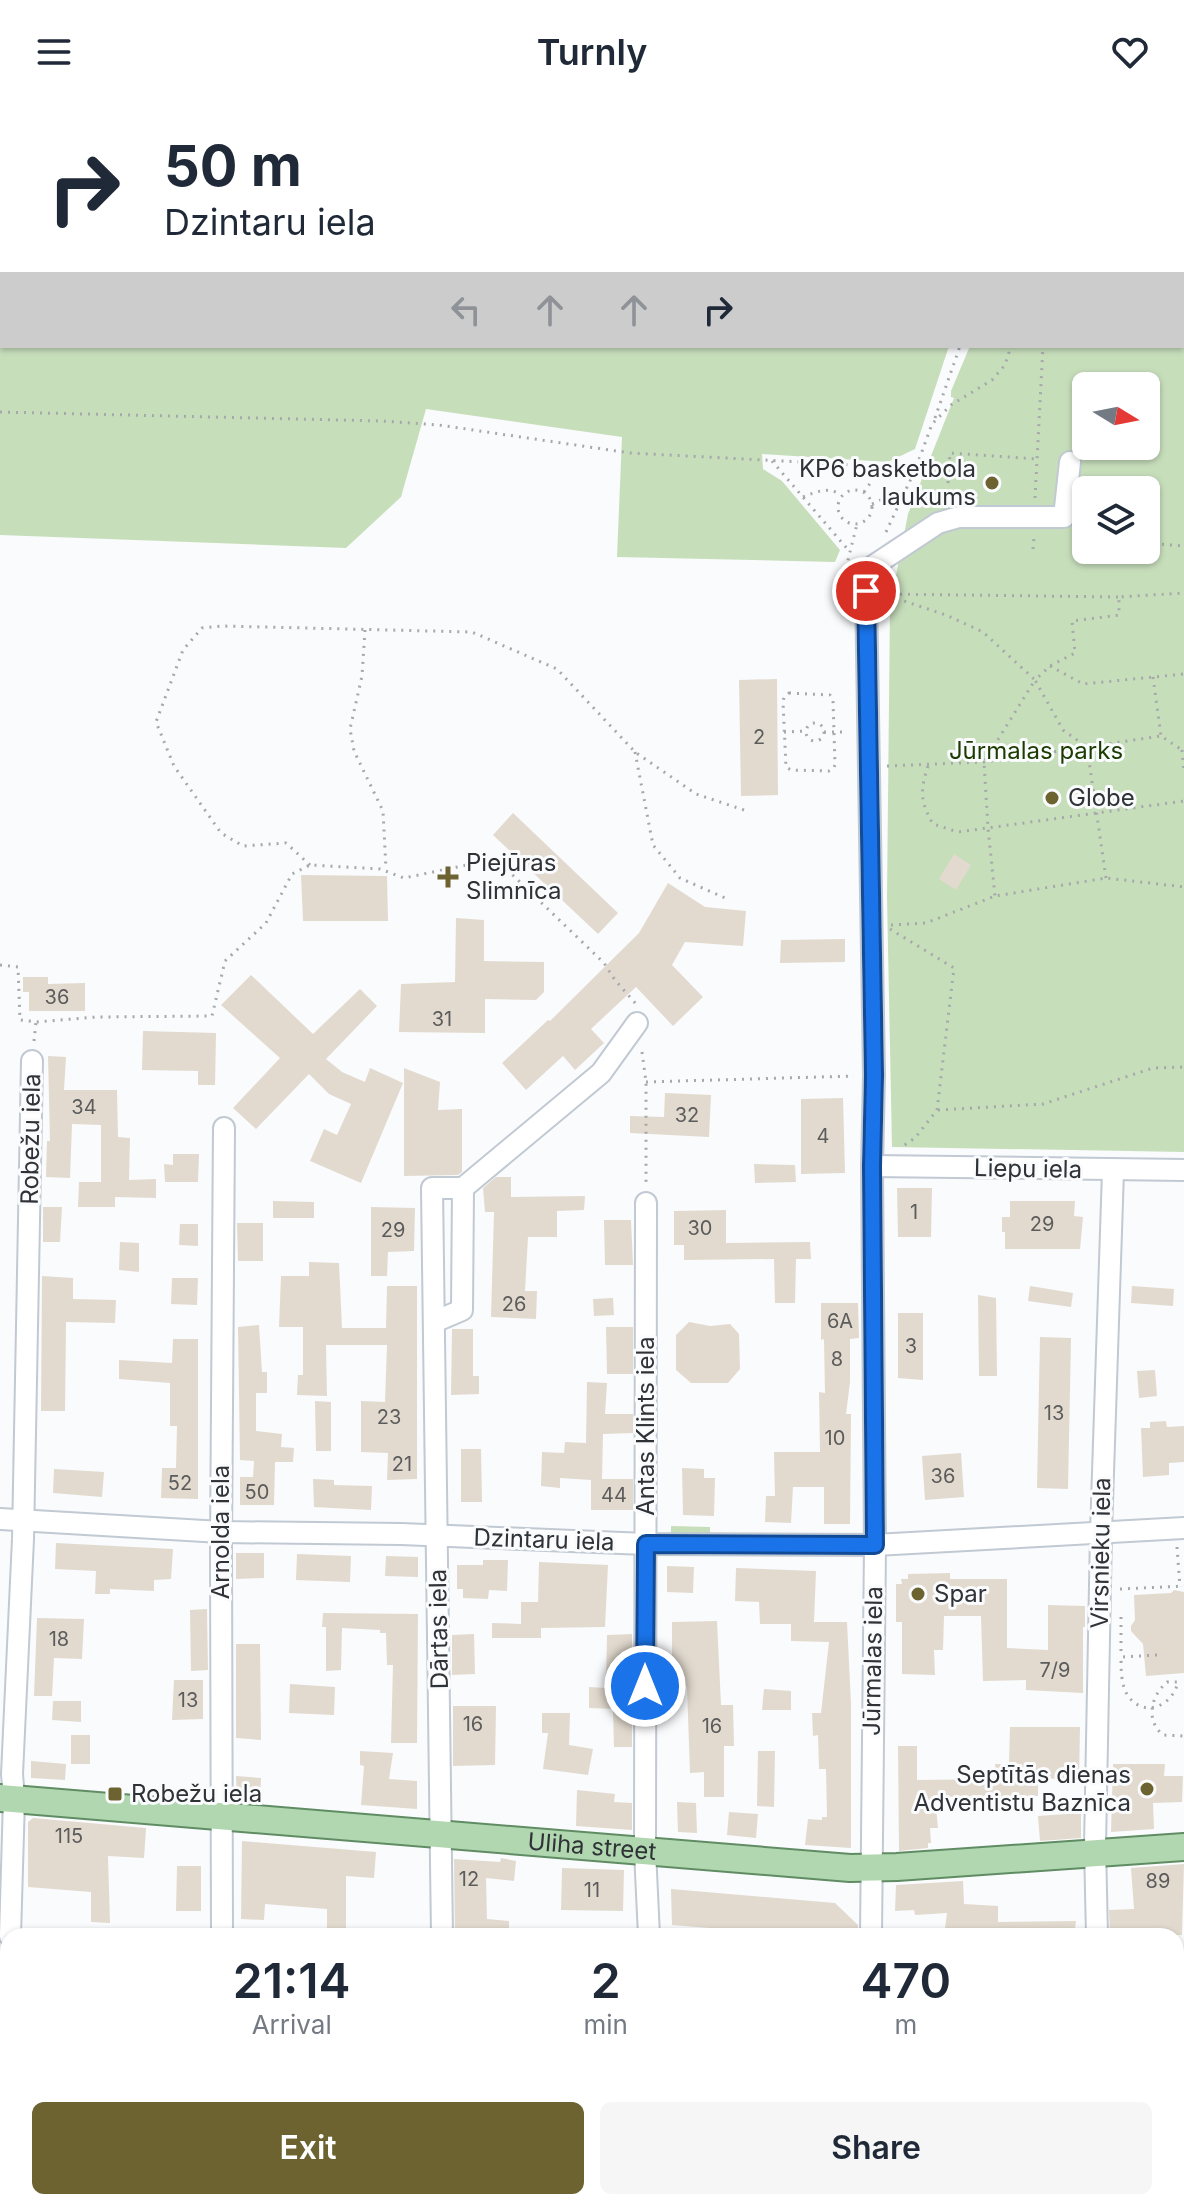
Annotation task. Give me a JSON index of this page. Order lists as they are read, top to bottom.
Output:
{
  "streets": {
    "main road": ["Uliha street"],
    "street": [
      "Robežu iela",
      "Liepu iela",
      "Antas Klints iela",
      "Arnolda iela",
      "Dzintaru iela",
      "Virsnieku iela",
      "Dārtas iela",
      "Jūrmalas iela"
    ]
  },
  "crossings": [
    ["Robežu iela", "Dzintaru iela"],
    ["Robežu iela", "Uliha street"],
    ["Liepu iela", "Virsnieku iela"],
    ["Liepu iela", "Jūrmalas iela"],
    ["Antas Klints iela", "Dzintaru iela"],
    ["Antas Klints iela", "Uliha street"],
    ["Arnolda iela", "Dzintaru iela"],
    ["Arnolda iela", "Uliha street"],
    ["Dzintaru iela", "Virsnieku iela"],
    ["Dzintaru iela", "Dārtas iela"],
    ["Dzintaru iela", "Jūrmalas iela"],
    ["Virsnieku iela", "Uliha street"],
    ["Dārtas iela", "Uliha street"],
    ["Jūrmalas iela", "Uliha street"]
  ],
  "parks": ["Jūrmalas parks"],
  "places": {
    "other": [
      "KP6 basketbola laukums",
      "Globe",
      "Spar",
      "Septītās dienas Adventistu Baznīca"
    ],
    "health": ["Piejūras Slimnīca"],
    "transit": ["Robežu iela"]
  },
  "house_numbers": [
    "2",
    "36",
    "31",
    "34",
    "32",
    "4",
    "1",
    "29",
    "30",
    "29",
    "26",
    "6A",
    "3",
    "8",
    "13",
    "23",
    "10",
    "21",
    "36",
    "52",
    "50",
    "44",
    "18",
    "7/9",
    "13",
    "16",
    "16",
    "115",
    "12",
    "89",
    "11"
  ],
  "north": "right",
  "page": {
    "header": "Turnly",
    "turn": ["50 m", "Dzintaru iela"],
    "eta": [
      "21:14",
      "Arrival",
      "2",
      "min",
      "470",
      "m"
    ],
    "buttons": ["Exit", "Share"]
  }
}
